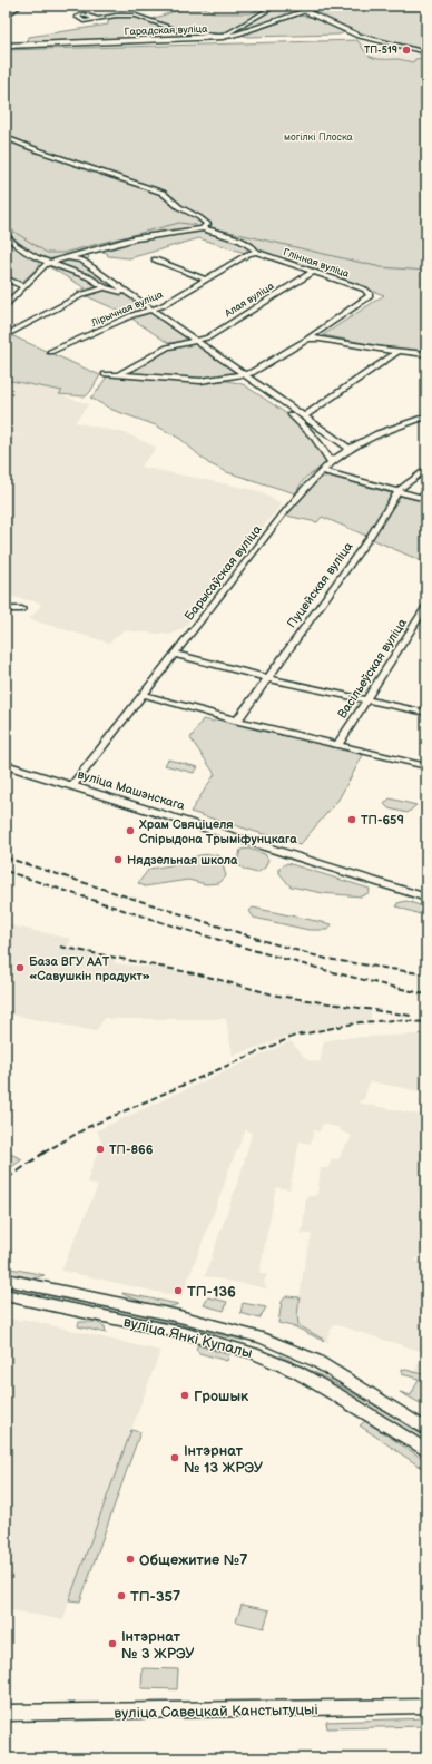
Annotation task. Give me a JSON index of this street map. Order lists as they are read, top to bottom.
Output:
{
  "streets": {
    "main road": [
      "Гарадская вуліца",
      "вуліца Машэнскага",
      "вуліца Янкі Купалы",
      "вуліца Савецкай Канстытуцыі"
    ],
    "street": [
      "Глінная вуліца",
      "Алая вуліца",
      "Лірычная вуліца",
      "Барысаўская вуліца",
      "Пуцейская вуліца",
      "Васільеўская вуліца"
    ]
  },
  "crossings": [
    ["Глінная вуліца", "Алая вуліца"],
    ["Глінная вуліца", "Лірычная вуліца"],
    ["Барысаўская вуліца", "вуліца Машэнскага"]
  ],
  "parks": ["могілкі Плоска"],
  "places": [
    "ТП-519",
    "ТП-659",
    "Храм Свяціцеля Спірыдона Трыміфунцкага",
    "Нядзельная школа",
    "База ВГУ ААТ «Савушкін прадукт»",
    "ТП-866",
    "ТП-136",
    "Грошык",
    "Інтэрнат № 13 ЖРЭУ",
    "Общежитие №7",
    "ТП-357",
    "Інтэрнат № 3 ЖРЭУ"
  ]
}
